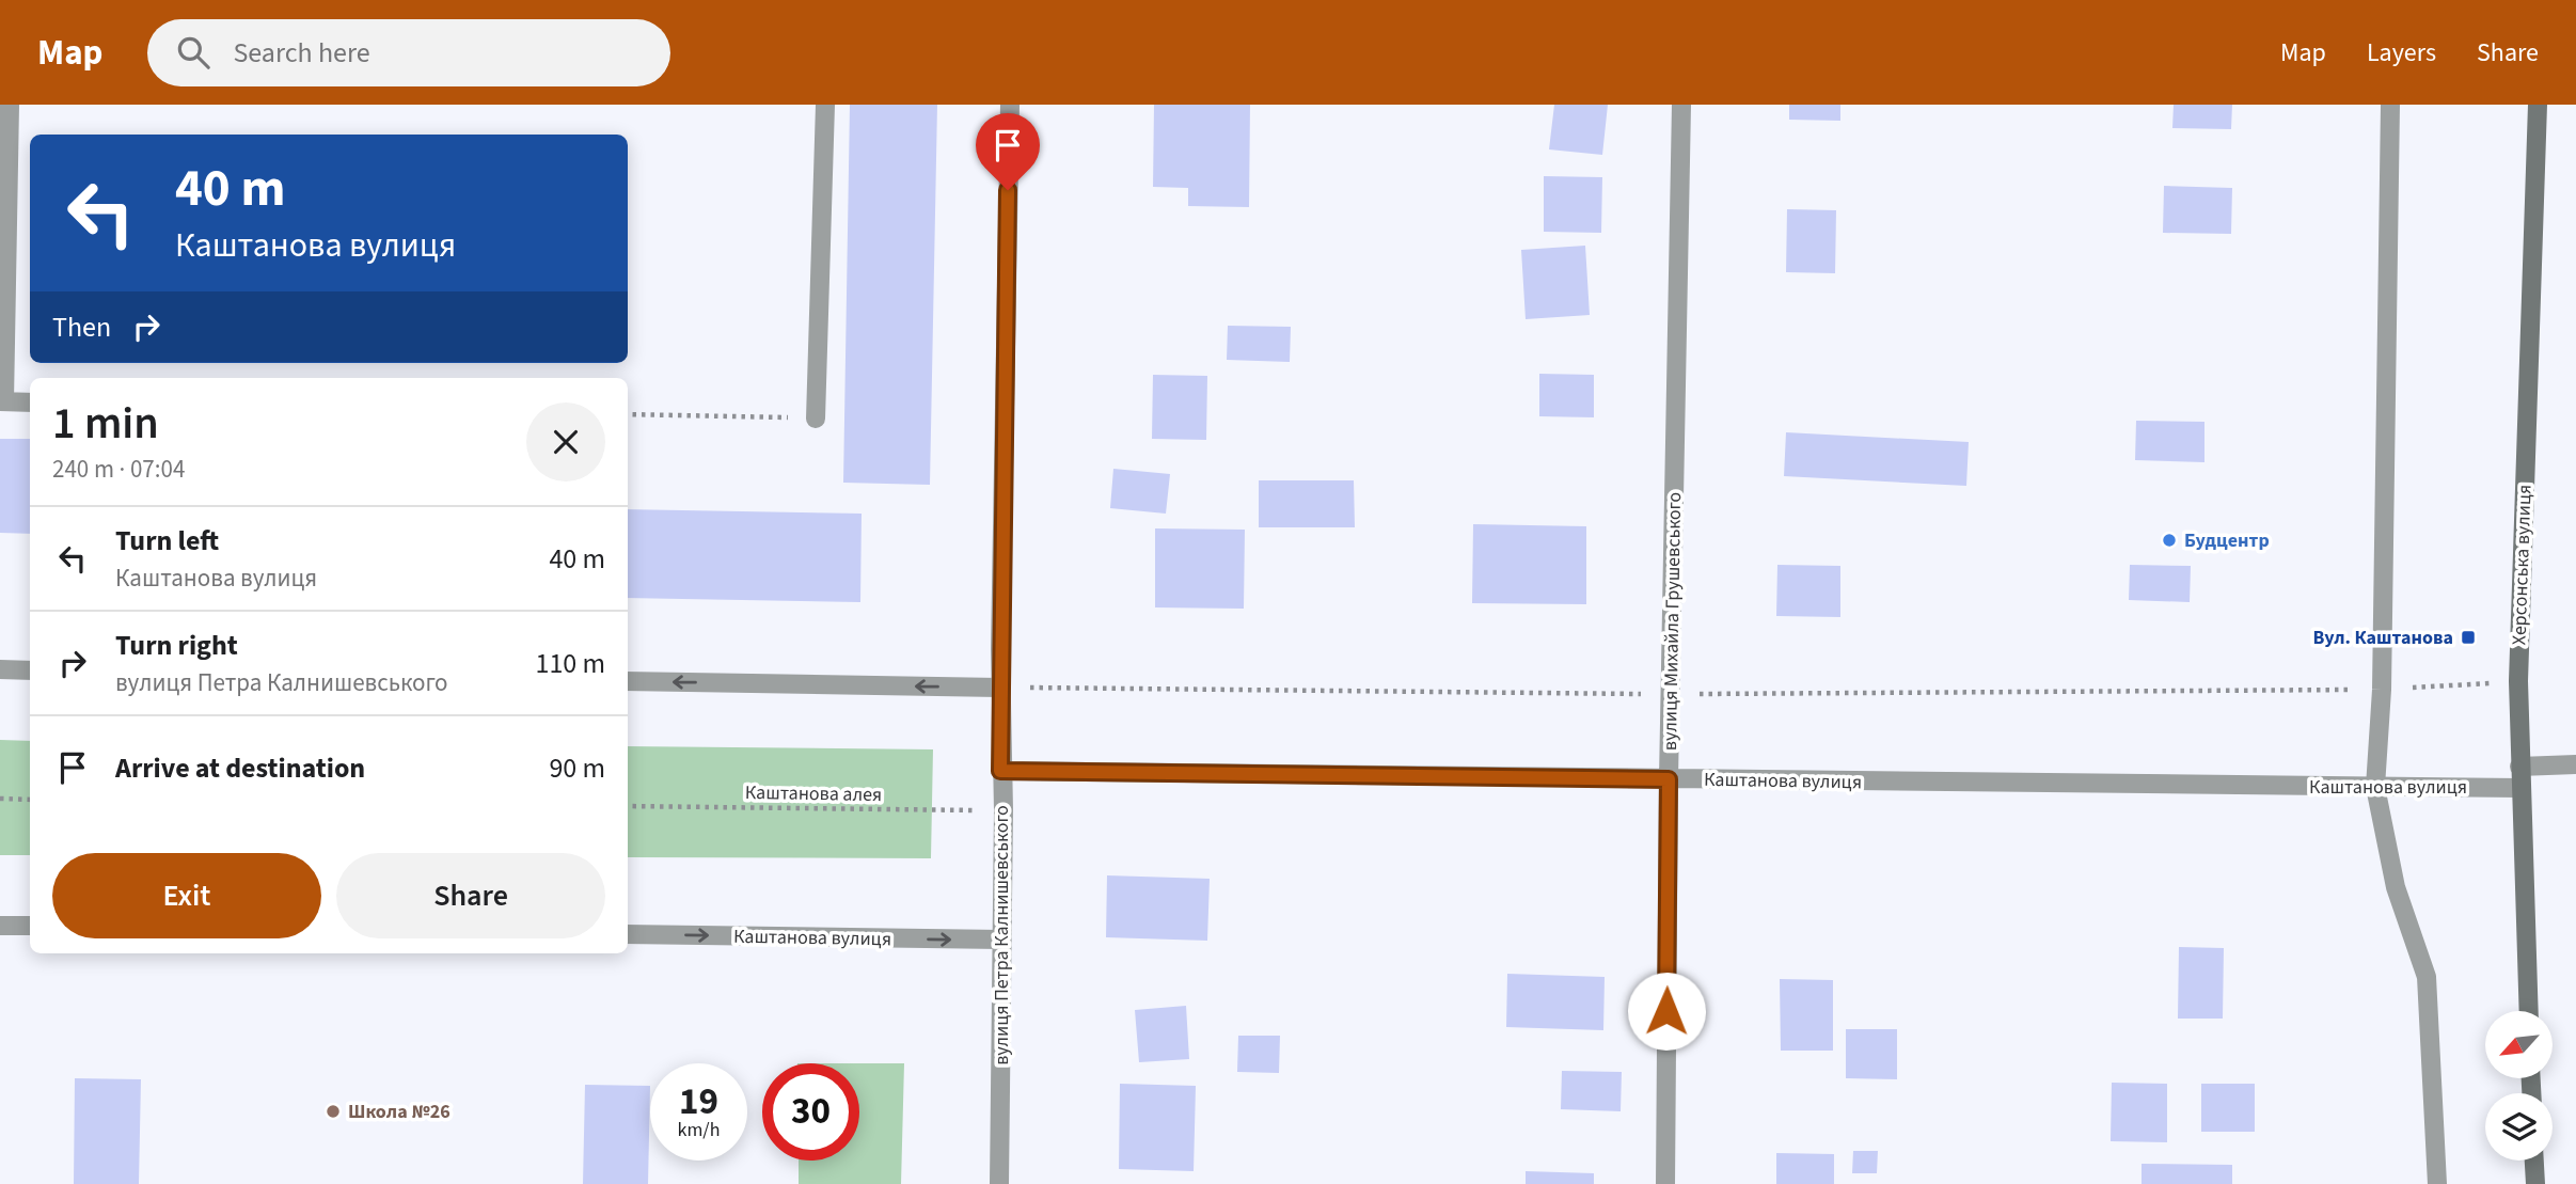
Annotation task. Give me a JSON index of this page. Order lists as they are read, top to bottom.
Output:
{
  "streets": {
    "main road": ["Херсонська вулиця"],
    "street": ["вулиця Михайла Грушевського", "Каштанова вулиця", "вулиця Петра Калнишевського"],
    "path": ["Каштанова алея"]
  },
  "crossings": [
    ["Херсонська вулиця", "Каштанова вулиця"],
    ["вулиця Михайла Грушевського", "Каштанова вулиця"],
    ["Каштанова вулиця", "вулиця Петра Калнишевського"],
    ["Каштанова алея", "вулиця Петра Калнишевського"]
  ],
  "places": {
    "other": ["Будцентр", "Школа №26"],
    "transit": ["Вул. Каштанова"]
  },
  "north": "bottom left",
  "page": {
    "header": "Map",
    "search": "Search here",
    "nav": ["Map", "Layers", "Share"],
    "turn": ["40 m", "Каштанова вулиця"],
    "then": "Then",
    "heading": ["1 min", "240 m · 07:04"],
    "list": [
      {
        "name": "Turn left",
        "note": "Каштанова вулиця",
        "value": "40 m"
      },
      {
        "name": "Turn right",
        "note": "вулиця Петра Калнишевського",
        "value": "110 m"
      },
      {
        "name": "Arrive at destination",
        "value": "90 m"
      }
    ],
    "buttons": ["Exit", "Share"],
    "speed": "19 km/h",
    "limit": "30"
  }
}
